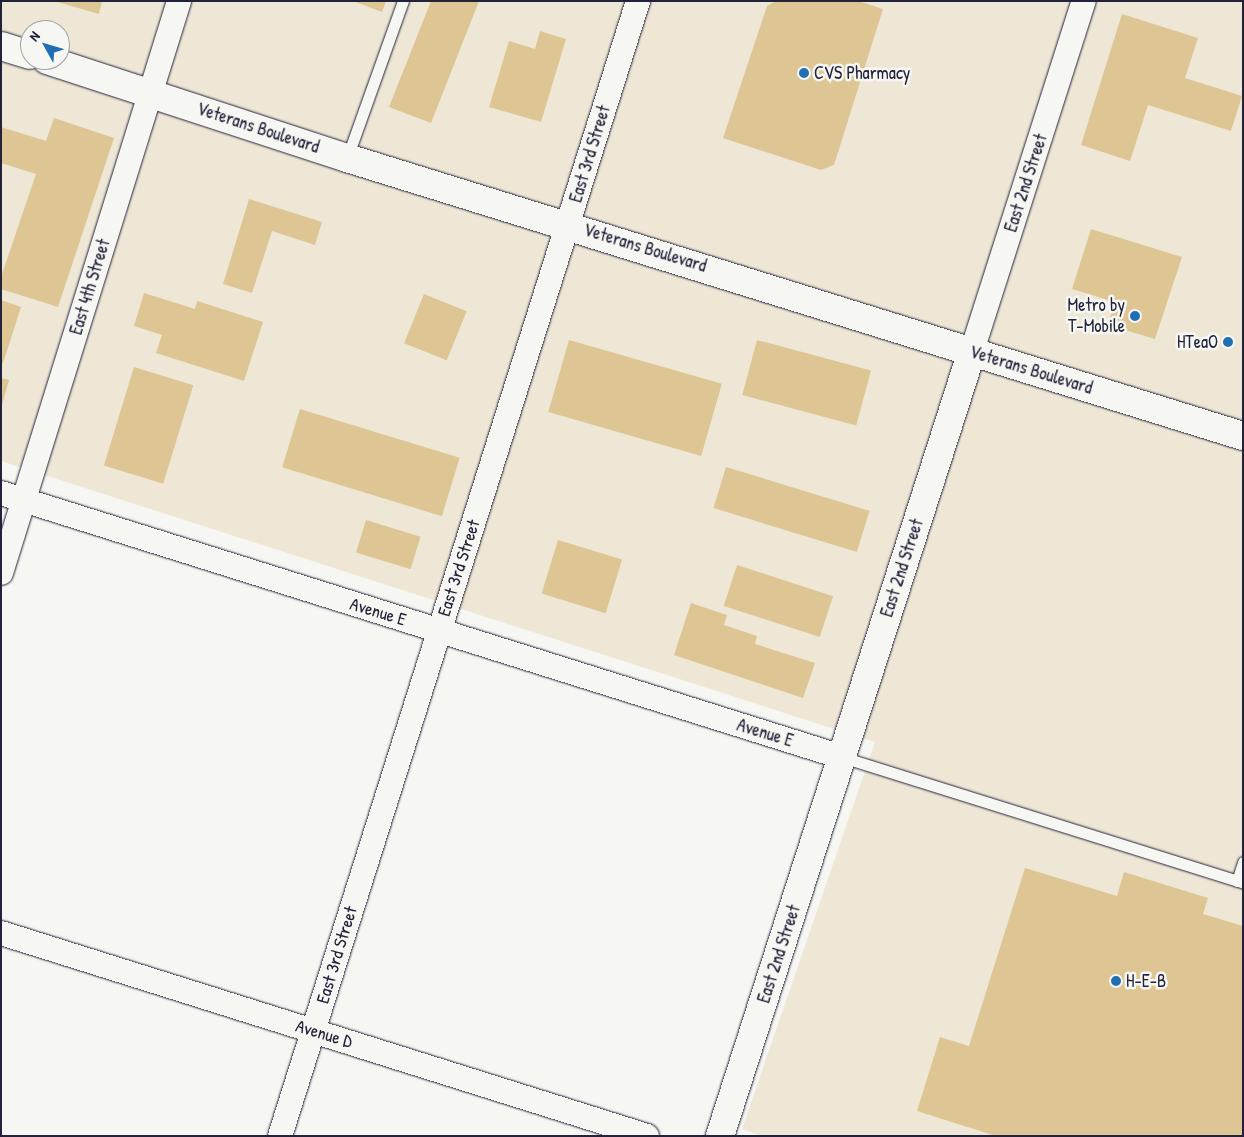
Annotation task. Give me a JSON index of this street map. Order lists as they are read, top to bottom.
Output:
{
  "streets": {
    "main road": ["Veterans Boulevard", "East 2nd Street"],
    "street": [
      "East 3rd Street",
      "East 4th Street",
      "Avenue E",
      "Avenue D"
    ]
  },
  "crossings": [
    ["Veterans Boulevard", "East 3rd Street"],
    ["Veterans Boulevard", "East 2nd Street"],
    ["Veterans Boulevard", "East 4th Street"],
    ["East 3rd Street", "Avenue E"],
    ["East 3rd Street", "Avenue D"],
    ["East 2nd Street", "Avenue E"],
    ["East 4th Street", "Avenue E"]
  ],
  "places": [
    "CVS Pharmacy",
    "Metro by T-Mobile",
    "HTeaO",
    "H-E-B"
  ],
  "north": "top left"
}
